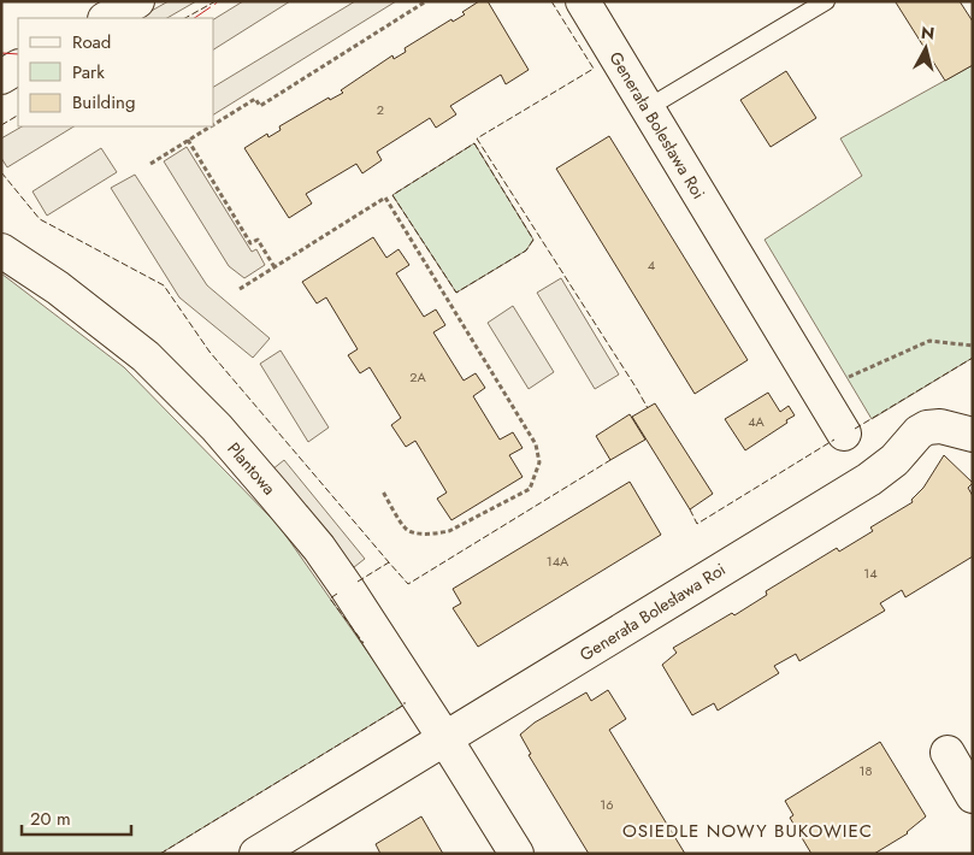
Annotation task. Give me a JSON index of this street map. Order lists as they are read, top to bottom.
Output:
{
  "streets": {
    "street": ["Generała Bolesława Roi", "Plantowa"]
  },
  "crossings": [
    ["Generała Bolesława Roi", "Plantowa"]
  ],
  "districts": ["OSIEDLE NOWY BUKOWIEC"],
  "house_numbers": [
    "2",
    "4",
    "2A",
    "4A",
    "14A",
    "14",
    "18",
    "16"
  ],
  "legend": ["Road", "Park", "Building"],
  "scale_bar": "20 m",
  "north": "top"
}
